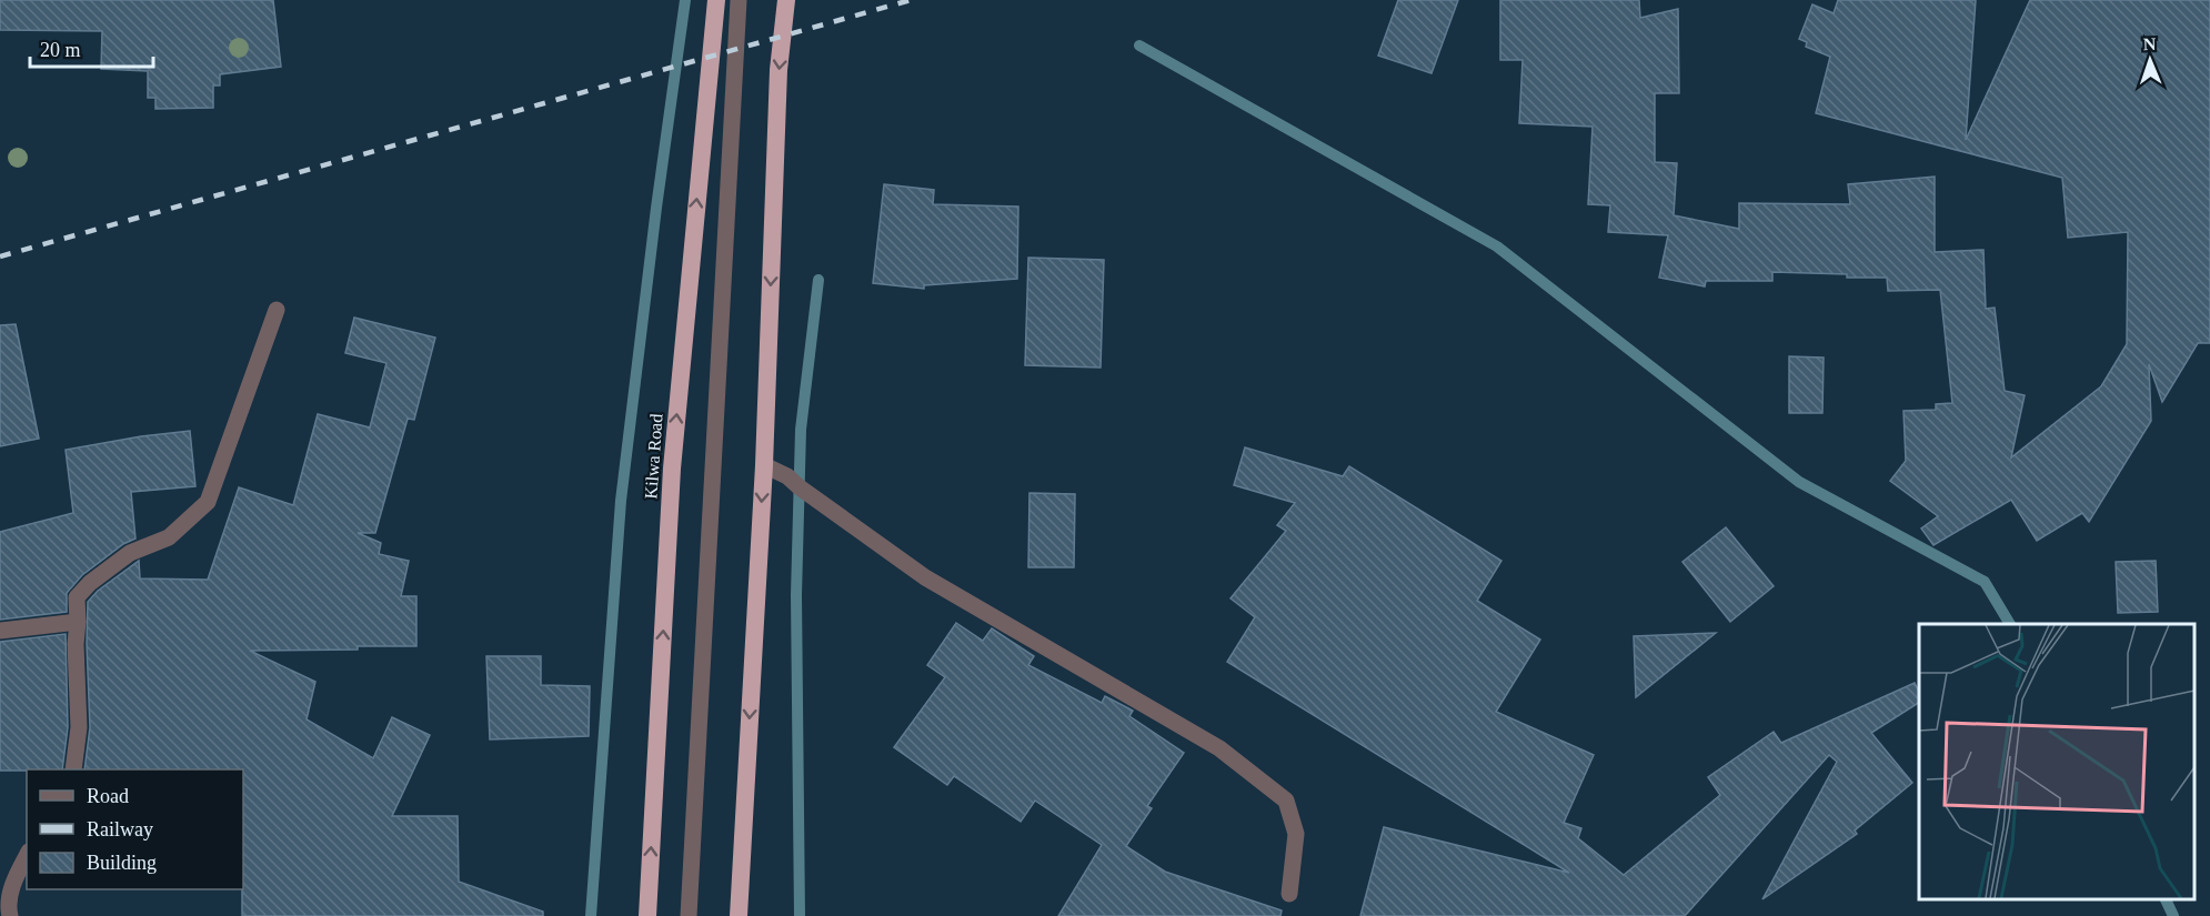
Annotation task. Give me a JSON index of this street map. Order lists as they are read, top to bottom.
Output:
{
  "streets": {
    "highway": ["Kilwa Road"]
  },
  "legend": ["Road", "Railway", "Building"],
  "scale_bar": "20 m",
  "north": "top"
}
